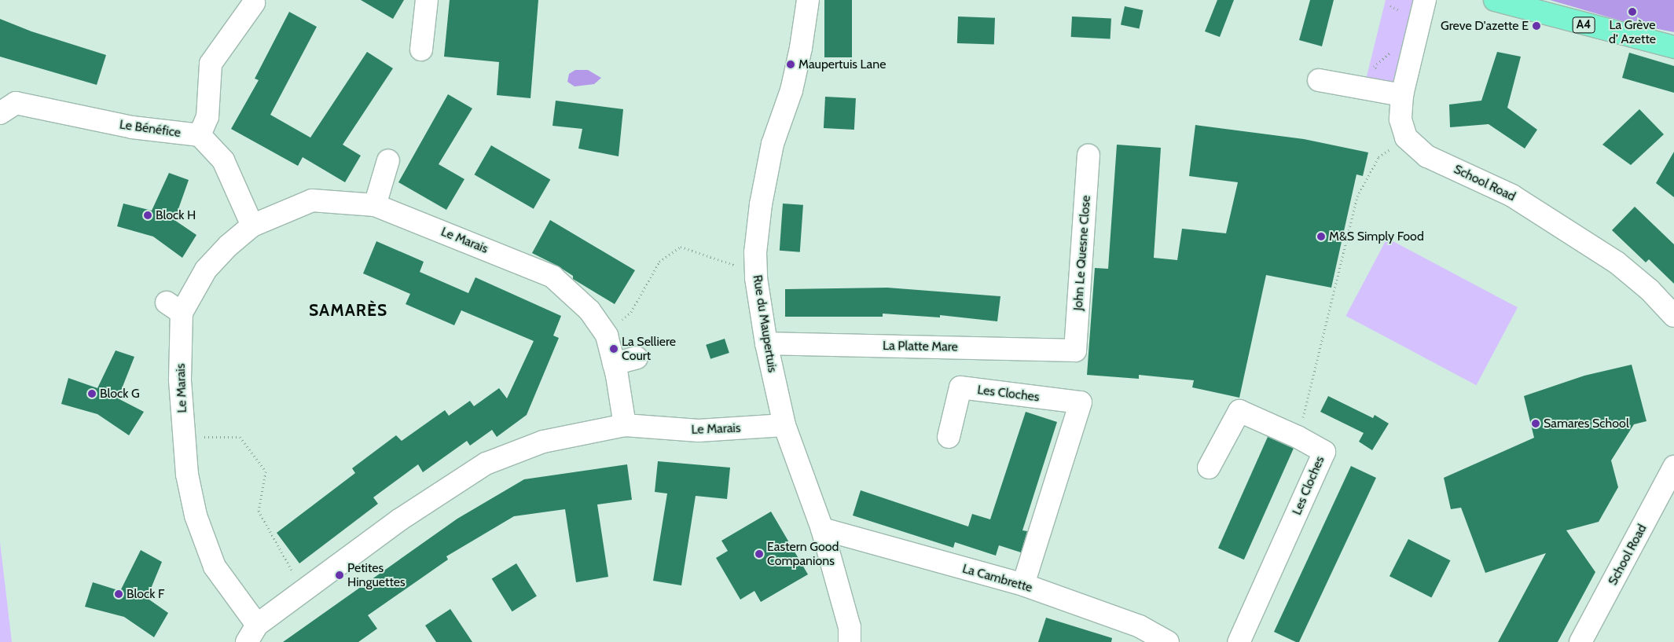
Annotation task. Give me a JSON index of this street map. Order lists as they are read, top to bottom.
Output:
{
  "streets": {
    "main road": ["A4"],
    "street": [
      "Le Bénéfice",
      "School Road",
      "Le Marais",
      "John Le Quesne Close",
      "Rue du Maupertuis",
      "La Platte Mare",
      "Les Cloches",
      "La Cambrette"
    ]
  },
  "crossings": [
    ["Le Marais", "Rue du Maupertuis"],
    ["John Le Quesne Close", "La Platte Mare"],
    ["Rue du Maupertuis", "La Platte Mare"],
    ["Rue du Maupertuis", "La Cambrette"],
    ["Les Cloches", "La Cambrette"]
  ],
  "districts": ["SAMARÈS"],
  "places": [
    "La Grève d’ Azette",
    "Greve D'azette E",
    "Maupertuis Lane",
    "Block H",
    "M&S Simply Food",
    "La Selliere Court",
    "Block G",
    "Samares School",
    "Eastern Good Companions",
    "Petites Hinguettes",
    "Block F"
  ]
}
